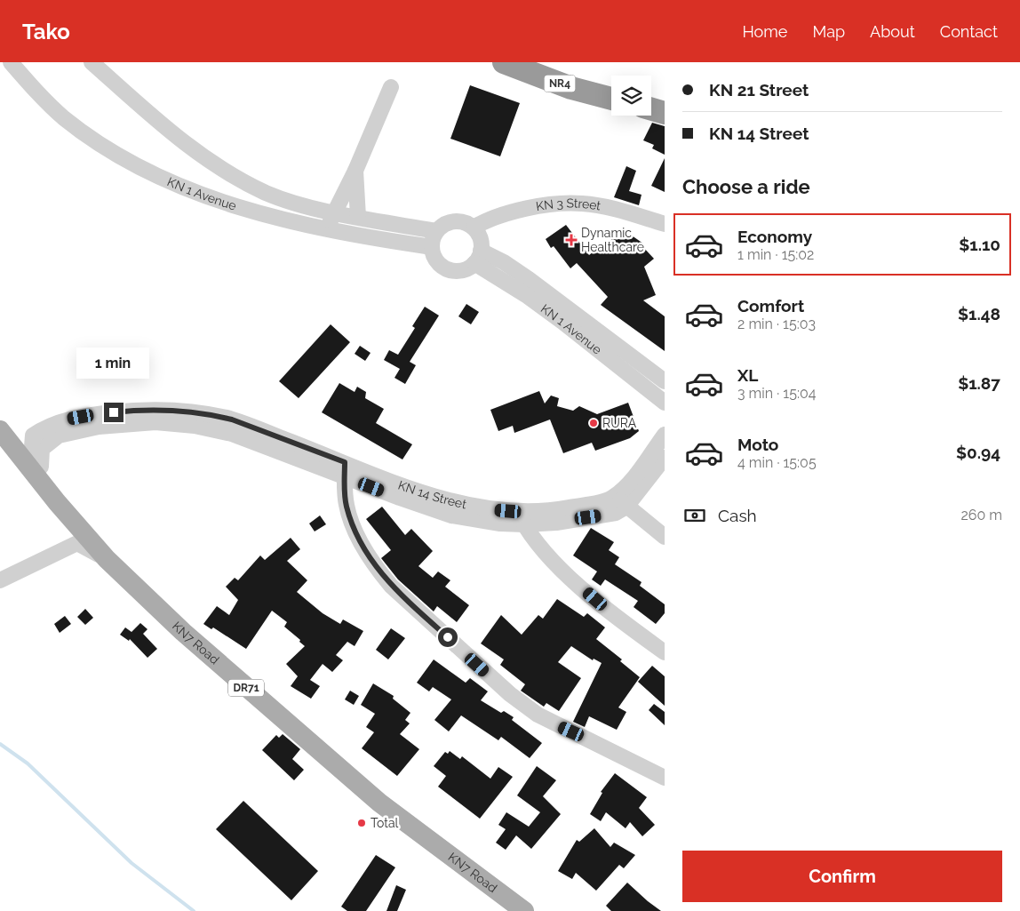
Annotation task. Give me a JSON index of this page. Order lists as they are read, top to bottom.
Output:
{
  "streets": {
    "highway": ["NR4"],
    "main road": ["KN7 Road", "DR71"],
    "street": ["KN 1 Avenue", "KN 3 Street", "KN 14 Street"]
  },
  "crossings": [
    ["KN 1 Avenue", "KN 3 Street"],
    ["KN 14 Street", "KN7 Road"]
  ],
  "places": {
    "health": ["Dynamic Healthcare"],
    "other": ["RURA", "Total"]
  },
  "page": {
    "header": "Tako",
    "nav": [
      "Home",
      "Map",
      "About",
      "Contact"
    ],
    "banner": ["KN 21 Street", "KN 14 Street"],
    "heading": "Choose a ride",
    "list": [
      {
        "name": "Economy",
        "note": "1 min · 15:02",
        "value": "$1.10"
      },
      {
        "name": "Comfort",
        "note": "2 min · 15:03",
        "value": "$1.48"
      },
      {
        "name": "XL",
        "note": "3 min · 15:04",
        "value": "$1.87"
      },
      {
        "name": "Moto",
        "note": "4 min · 15:05",
        "value": "$0.94"
      }
    ],
    "bubble": "1 min",
    "pay": ["Cash", "260 m"],
    "buttons": "Confirm"
  }
}
